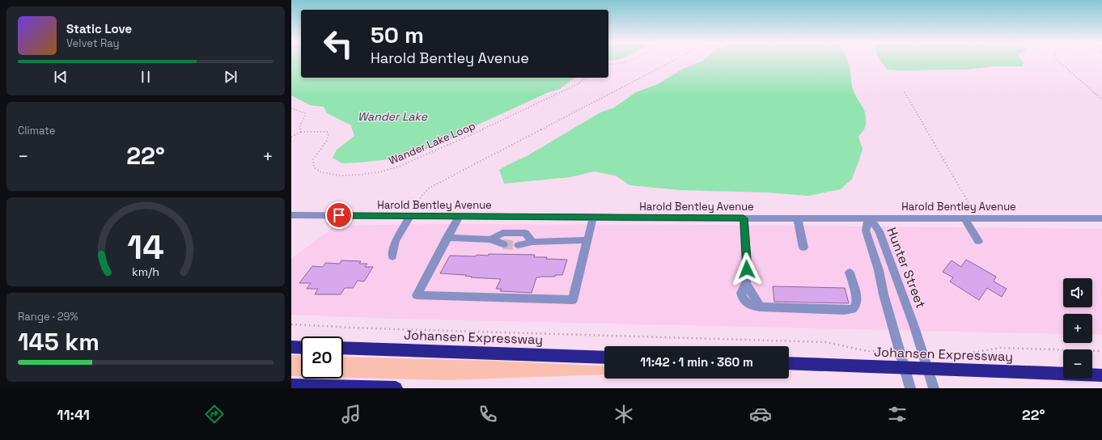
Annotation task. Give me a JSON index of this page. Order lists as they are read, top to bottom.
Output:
{
  "streets": {
    "highway": ["Johansen Expressway"],
    "street": ["Harold Bentley Avenue", "Hunter Street"],
    "path": ["Wander Lake Loop"]
  },
  "crossings": [
    ["Harold Bentley Avenue", "Hunter Street"],
    ["Hunter Street", "Johansen Expressway"]
  ],
  "water": ["Wander Lake"],
  "page": {
    "turn": ["50 m", "Harold Bentley Avenue"],
    "song": ["Static Love", "Velvet Ray"],
    "tile": [
      "Climate",
      ["Range · 29%", "145 km"]
    ],
    "heat": ["−", "22°", "+"],
    "map_buttons": ["+", "−"],
    "limit": "20",
    "trip": "11:42 · 1 min · 360 m",
    "tabs": ["11:41", "22°"],
    "gauge": ["14", "km/h"]
  }
}
